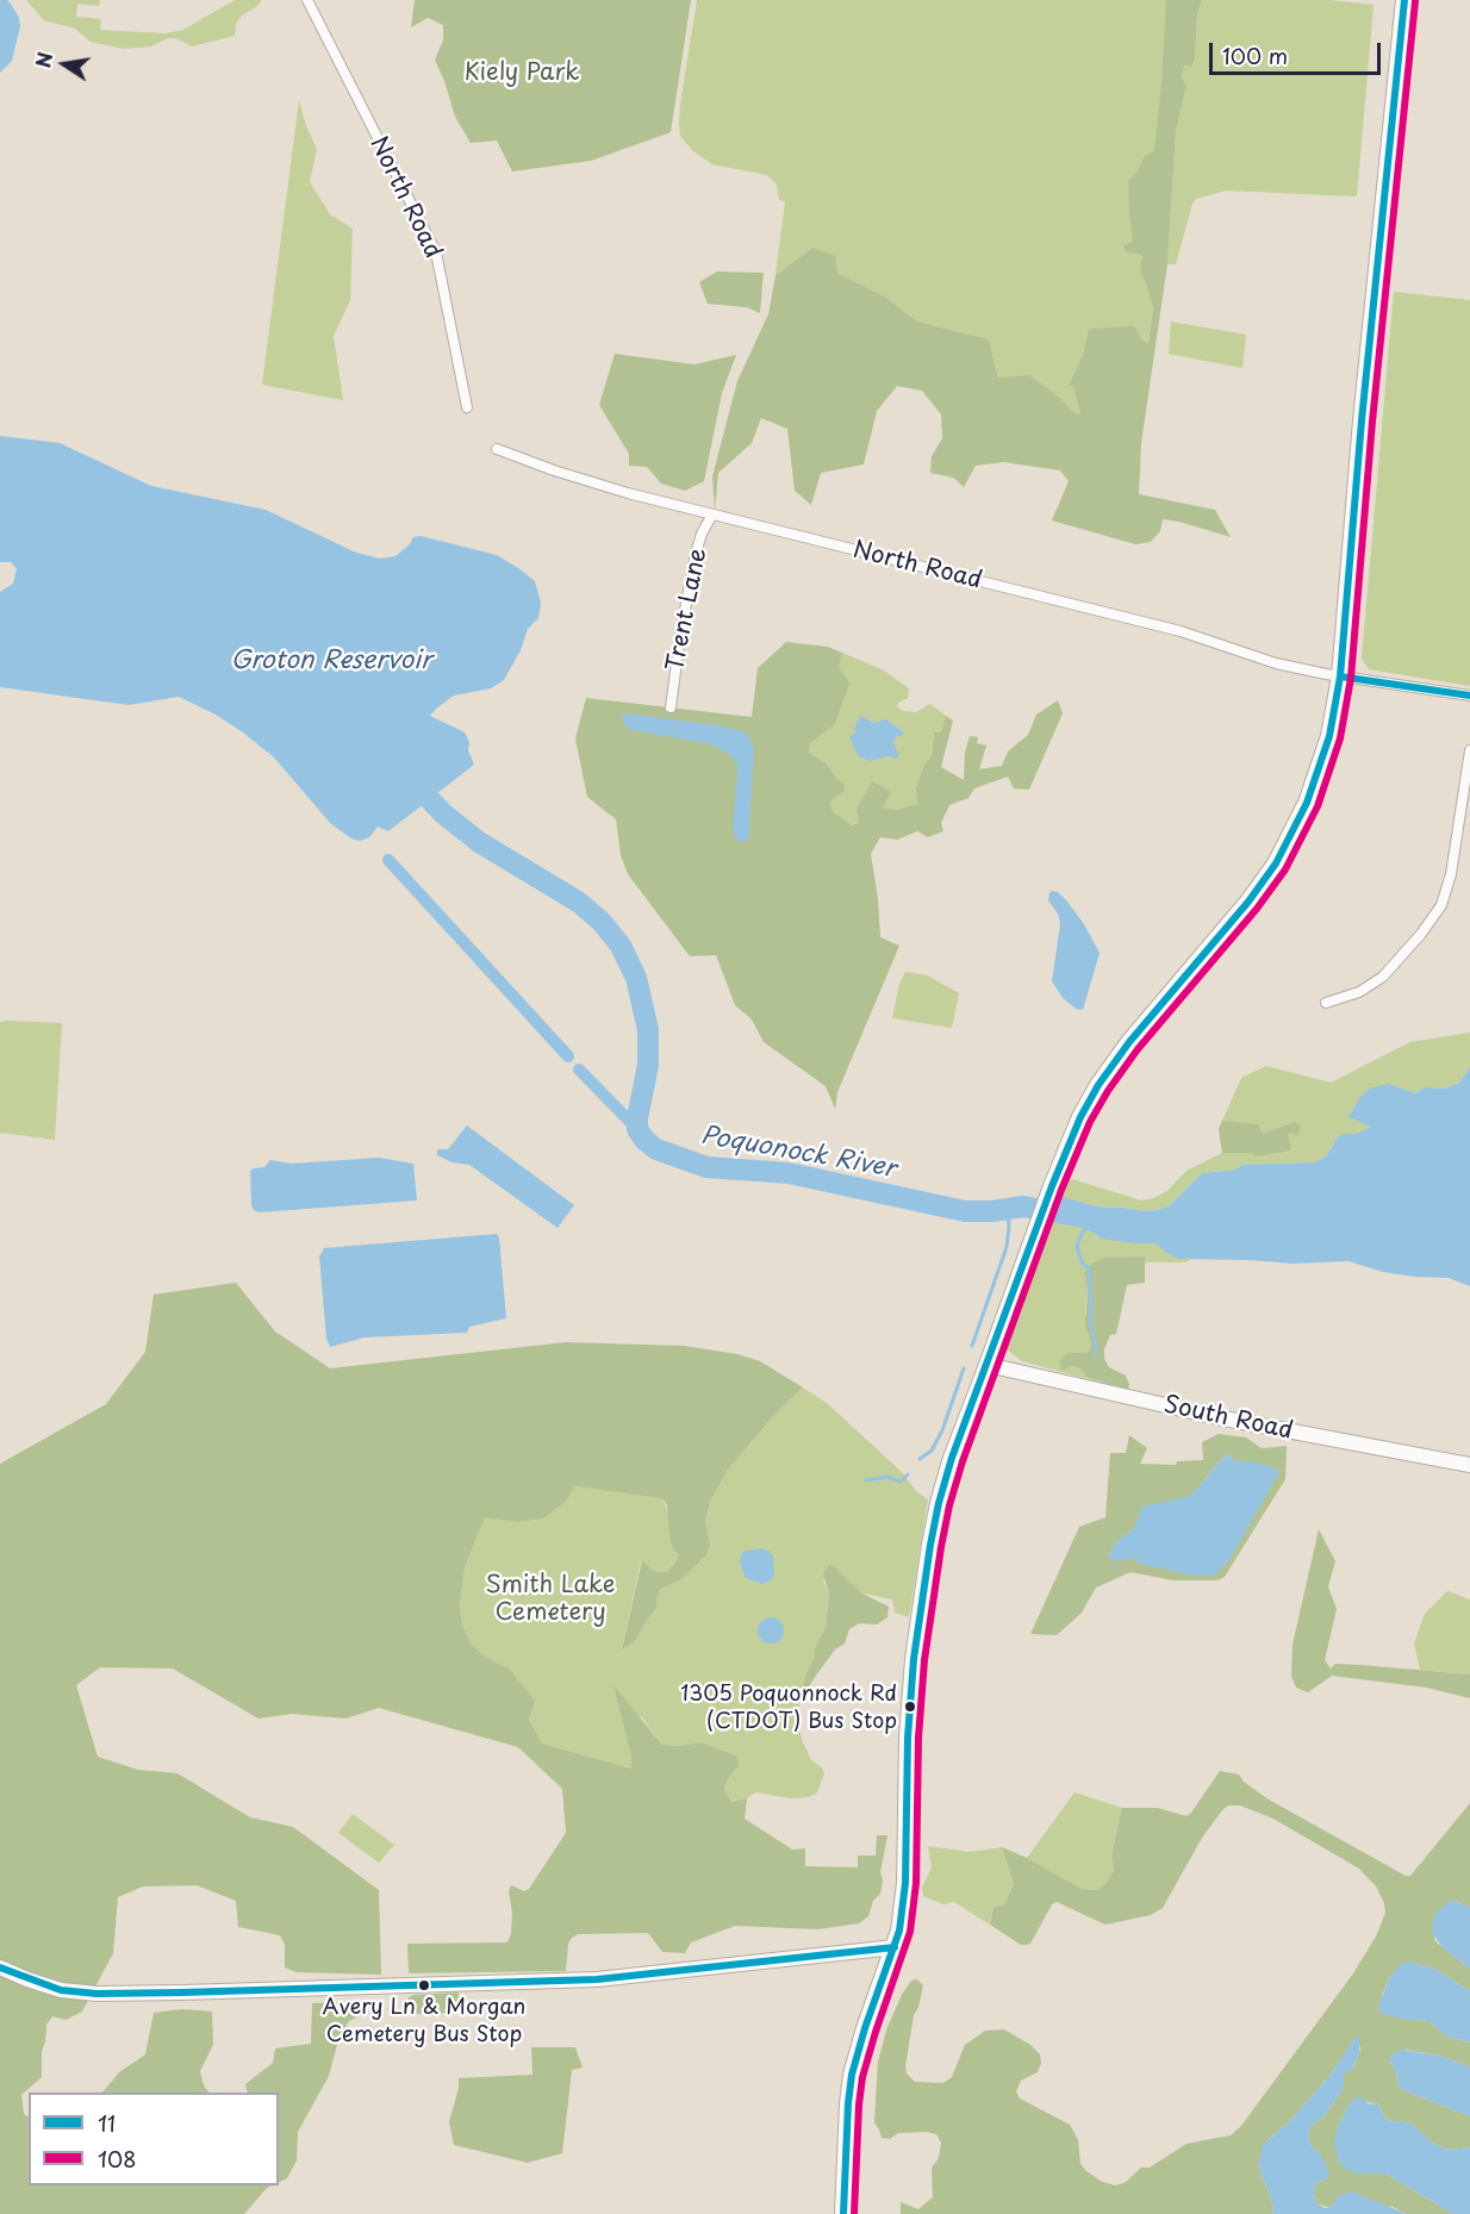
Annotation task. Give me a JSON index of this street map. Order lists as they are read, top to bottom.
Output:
{
  "streets": {
    "street": ["North Road", "Trent Lane", "South Road"]
  },
  "crossings": [
    ["North Road", "Trent Lane"]
  ],
  "water": ["Groton Reservoir", "Poquonock River"],
  "parks": ["Kiely Park", "Smith Lake Cemetery"],
  "places": ["1305 Poquonnock Rd (CTDOT) Bus Stop", "Avery Ln & Morgan Cemetery Bus Stop"],
  "lines": ["transit line 11", "transit line 108"],
  "legend": ["11", "108"],
  "scale_bar": "100 m",
  "north": "left"
}
